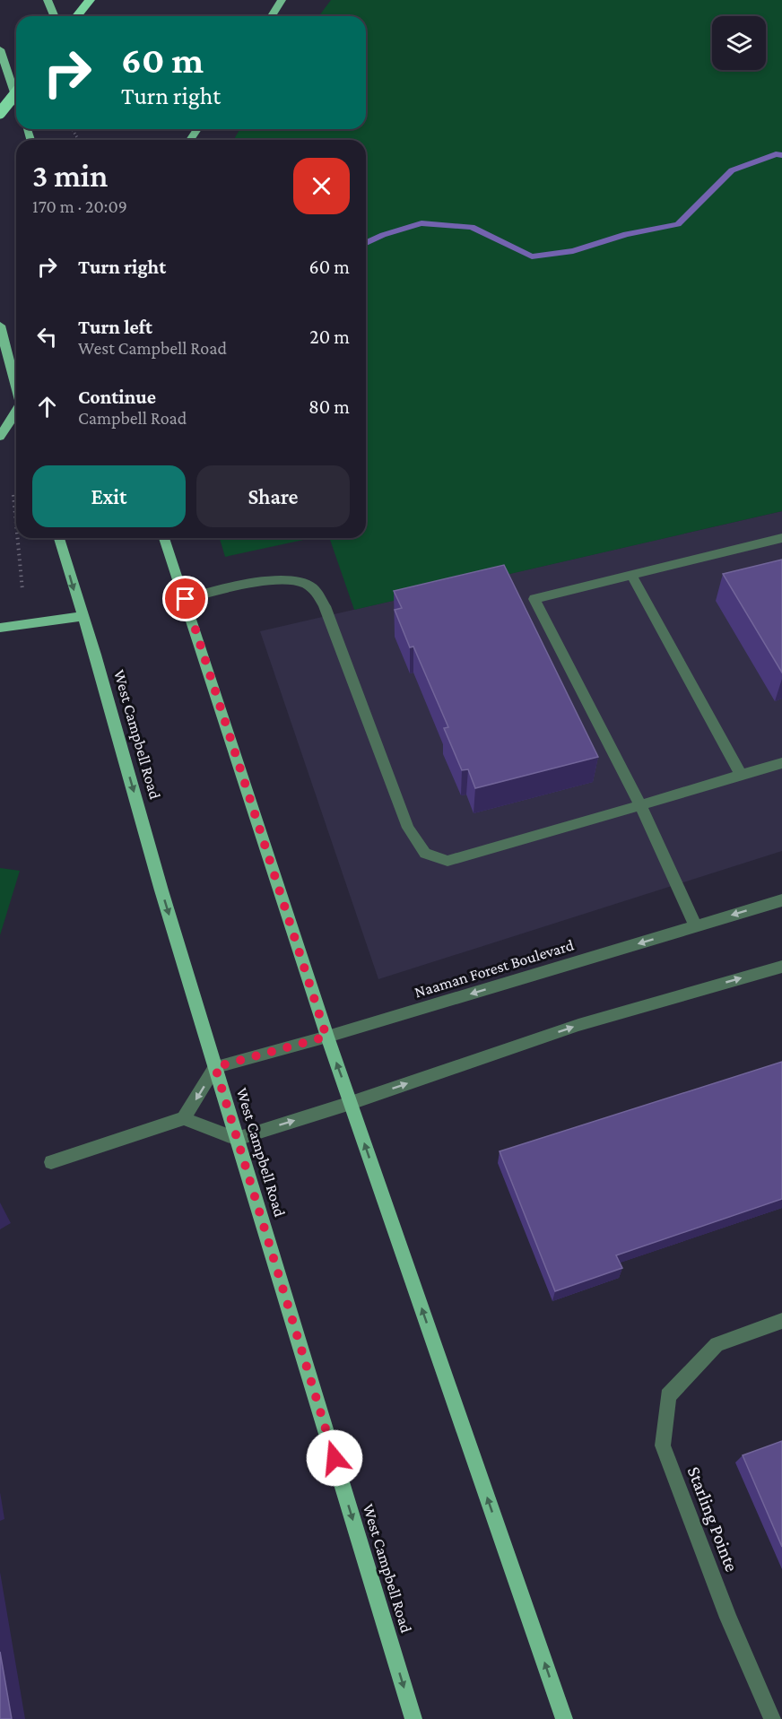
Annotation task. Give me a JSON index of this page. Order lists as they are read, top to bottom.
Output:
{
  "streets": {
    "main road": ["West Campbell Road"],
    "street": ["Naaman Forest Boulevard", "Starling Pointe"]
  },
  "crossings": [
    ["West Campbell Road", "Naaman Forest Boulevard"]
  ],
  "page": {
    "turn": ["60 m", "Turn right"],
    "heading": ["3 min", "170 m · 20:09"],
    "list": [
      {
        "name": "Turn right",
        "value": "60 m"
      },
      {
        "name": "Turn left",
        "note": "West Campbell Road",
        "value": "20 m"
      },
      {
        "name": "Continue",
        "note": "Campbell Road",
        "value": "80 m"
      }
    ],
    "buttons": ["Exit", "Share"]
  }
}
